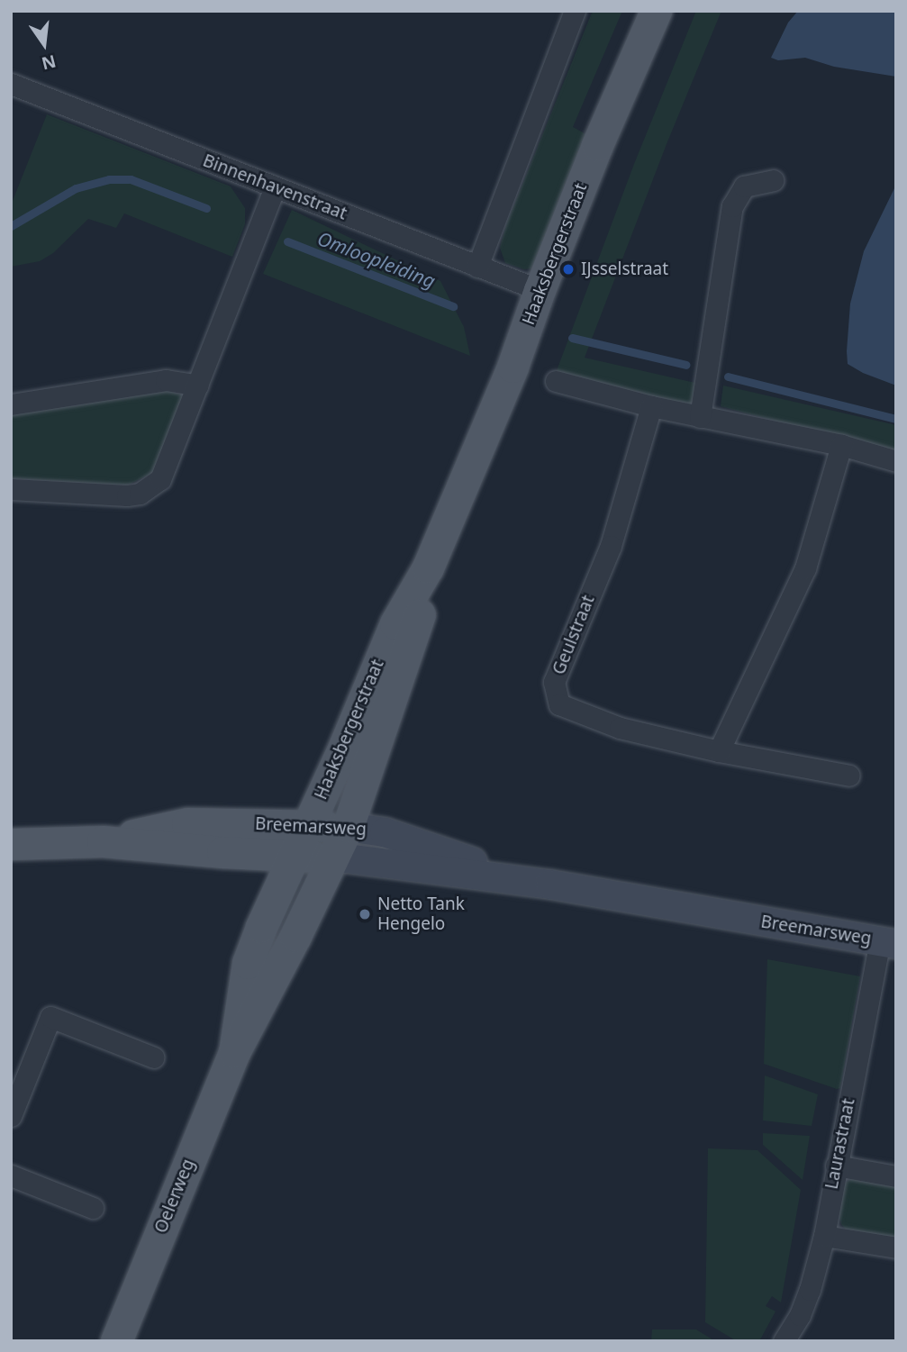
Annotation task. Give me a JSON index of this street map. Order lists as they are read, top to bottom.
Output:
{
  "streets": {
    "main road": ["Haaksbergerstraat", "Breemarsweg", "Oelerweg"],
    "street": ["Binnenhavenstraat", "Geulstraat", "Laurastraat"]
  },
  "crossings": [
    ["Binnenhavenstraat", "Haaksbergerstraat"],
    ["Haaksbergerstraat", "Breemarsweg"],
    ["Haaksbergerstraat", "Oelerweg"],
    ["Breemarsweg", "Laurastraat"],
    ["Breemarsweg", "Oelerweg"]
  ],
  "water": ["Omloopleiding"],
  "places": ["IJsselstraat", "Netto Tank Hengelo"],
  "north": "bottom"
}
